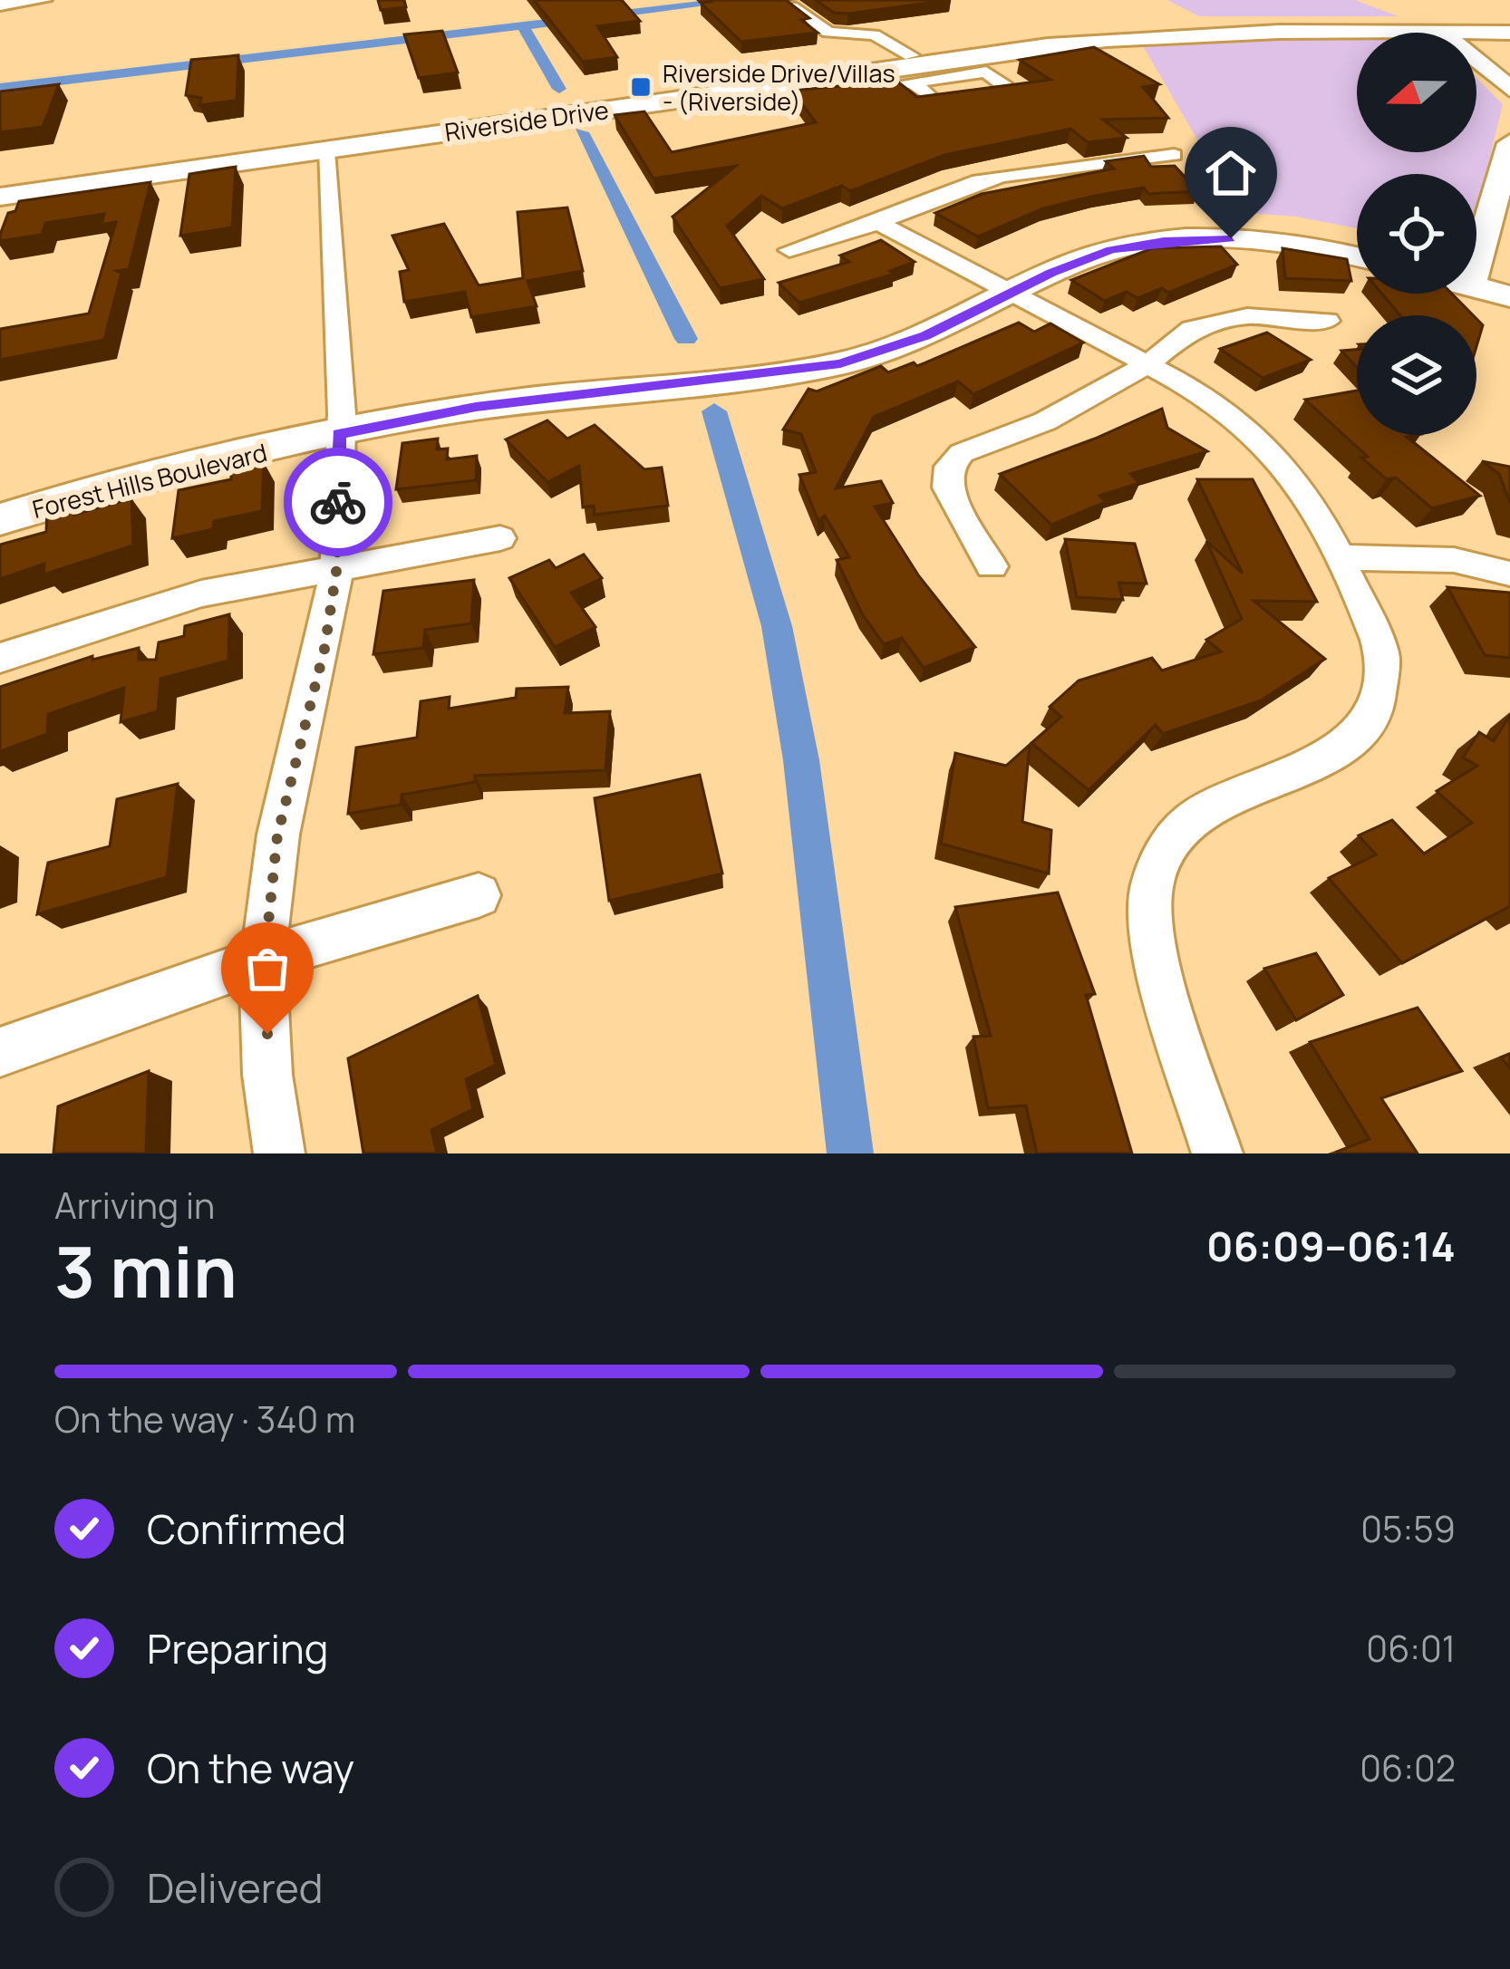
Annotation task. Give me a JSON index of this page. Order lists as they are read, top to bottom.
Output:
{
  "streets": {
    "street": ["Riverside Drive", "Forest Hills Boulevard"]
  },
  "places": {
    "transit": ["Riverside Drive/Villas - (Riverside)"]
  },
  "north": "left",
  "page": {
    "heading": ["3 min", "Arriving in", "06:09–06:14"],
    "bar": "On the way · 340 m",
    "list": [
      ["Confirmed", "05:59"],
      ["Preparing", "06:01"],
      ["On the way", "06:02"],
      "Delivered"
    ]
  }
}
